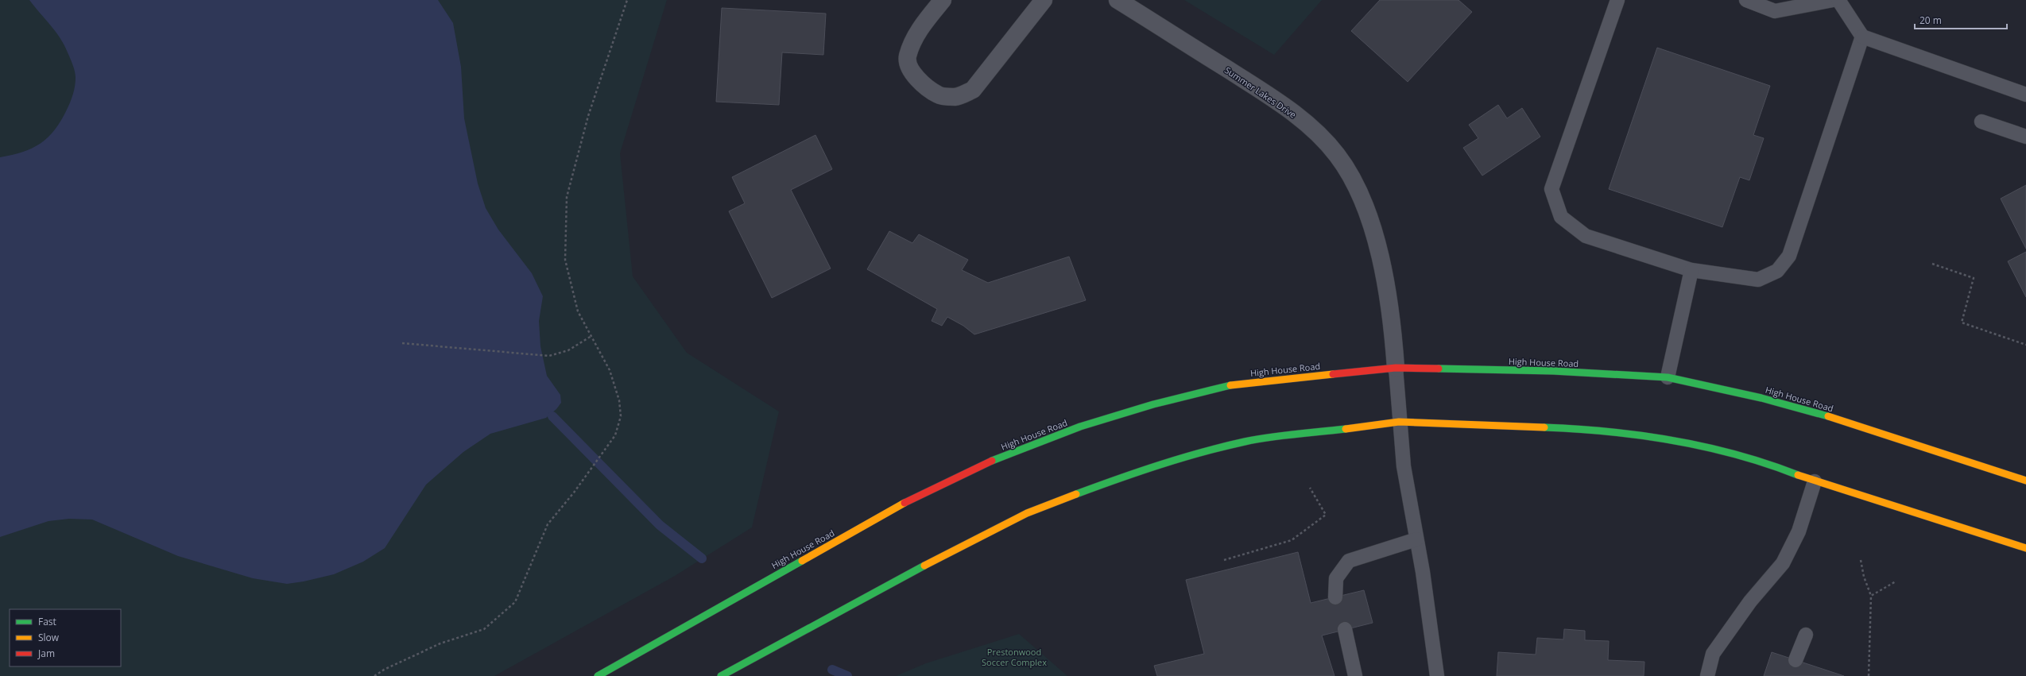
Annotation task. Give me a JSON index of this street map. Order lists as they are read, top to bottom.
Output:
{
  "streets": {
    "main road": ["High House Road"],
    "street": ["Summer Lakes Drive"]
  },
  "crossings": [
    ["Summer Lakes Drive", "High House Road"]
  ],
  "parks": ["Prestonwood Soccer Complex"],
  "legend": ["Fast", "Slow", "Jam"],
  "scale_bar": "20 m"
}
